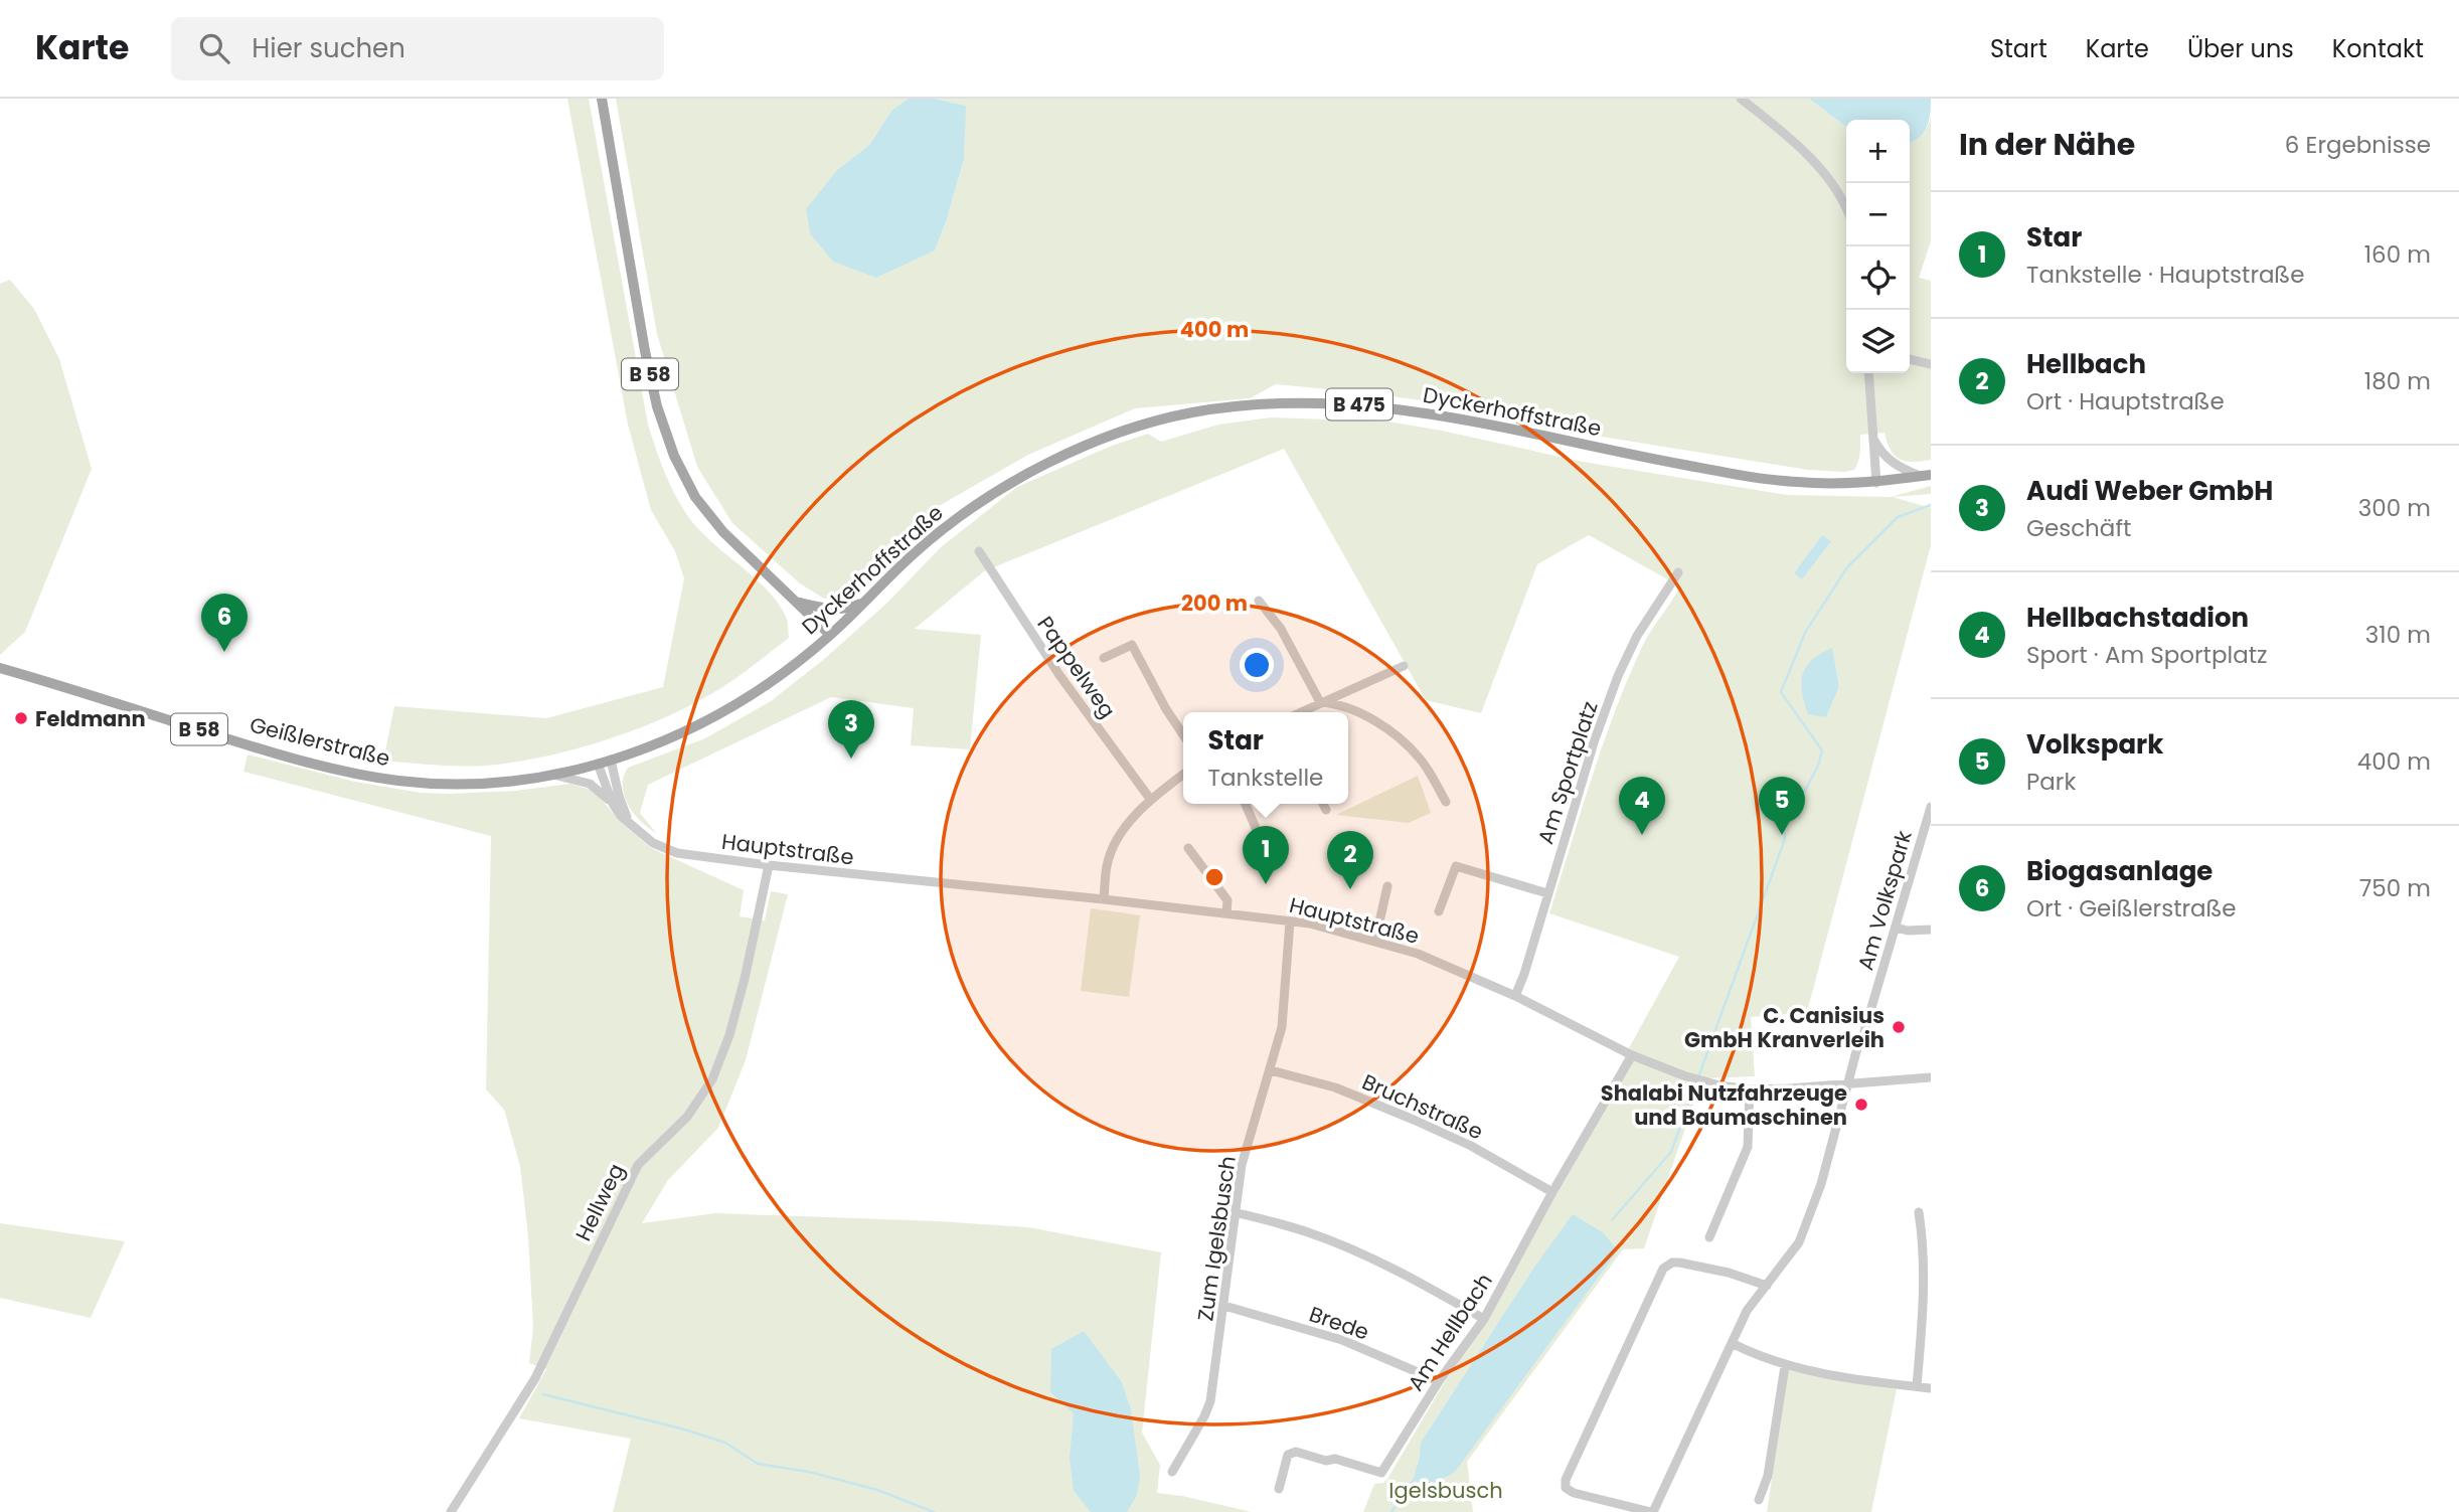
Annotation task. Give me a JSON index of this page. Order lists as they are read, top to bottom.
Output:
{
  "streets": {
    "main road": [
      "B 58",
      "B 475",
      "Dyckerhoffstraße",
      "Geißlerstraße"
    ],
    "street": [
      "Pappelweg",
      "Am Sportplatz",
      "Hauptstraße",
      "Am Volkspark",
      "Bruchstraße",
      "Hellweg",
      "Zum Igelsbusch",
      "Brede",
      "Am Hellbach"
    ]
  },
  "crossings": [
    ["B 58", "Dyckerhoffstraße"],
    ["Dyckerhoffstraße", "Geißlerstraße"],
    ["Dyckerhoffstraße", "Hauptstraße"],
    ["Geißlerstraße", "Hauptstraße"],
    ["Am Sportplatz", "Hauptstraße"],
    ["Hauptstraße", "Am Volkspark"],
    ["Hauptstraße", "Hellweg"],
    ["Hauptstraße", "Zum Igelsbusch"],
    ["Hauptstraße", "Am Hellbach"],
    ["Bruchstraße", "Zum Igelsbusch"],
    ["Bruchstraße", "Am Hellbach"],
    ["Zum Igelsbusch", "Brede"],
    ["Brede", "Am Hellbach"]
  ],
  "parks": ["Igelsbusch"],
  "places": ["Feldmann", "C. Canisius GmbH Kranverleih", "Shalabi Nutzfahrzeuge und Baumaschinen"],
  "page": {
    "header": "Karte",
    "search": "Hier suchen",
    "nav": [
      "Start",
      "Karte",
      "Über uns",
      "Kontakt"
    ],
    "heading": ["In der Nähe", "6 Ergebnisse"],
    "map_buttons": ["+", "−"],
    "list": [
      {
        "mark": "1",
        "name": "Star",
        "note": "Tankstelle · Hauptstraße",
        "value": "160 m"
      },
      {
        "mark": "2",
        "name": "Hellbach",
        "note": "Ort · Hauptstraße",
        "value": "180 m"
      },
      {
        "mark": "3",
        "name": "Audi Weber GmbH",
        "note": "Geschäft",
        "value": "300 m"
      },
      {
        "mark": "4",
        "name": "Hellbachstadion",
        "note": "Sport · Am Sportplatz",
        "value": "310 m"
      },
      {
        "mark": "5",
        "name": "Volkspark",
        "note": "Park",
        "value": "400 m"
      },
      {
        "mark": "6",
        "name": "Biogasanlage",
        "note": "Ort · Geißlerstraße",
        "value": "750 m"
      }
    ],
    "pins": [
      "6",
      "3",
      "4",
      "5",
      "1",
      "2"
    ],
    "popup": ["Star", "Tankstelle"]
  },
  "rings": ["400 m", "200 m"]
}
